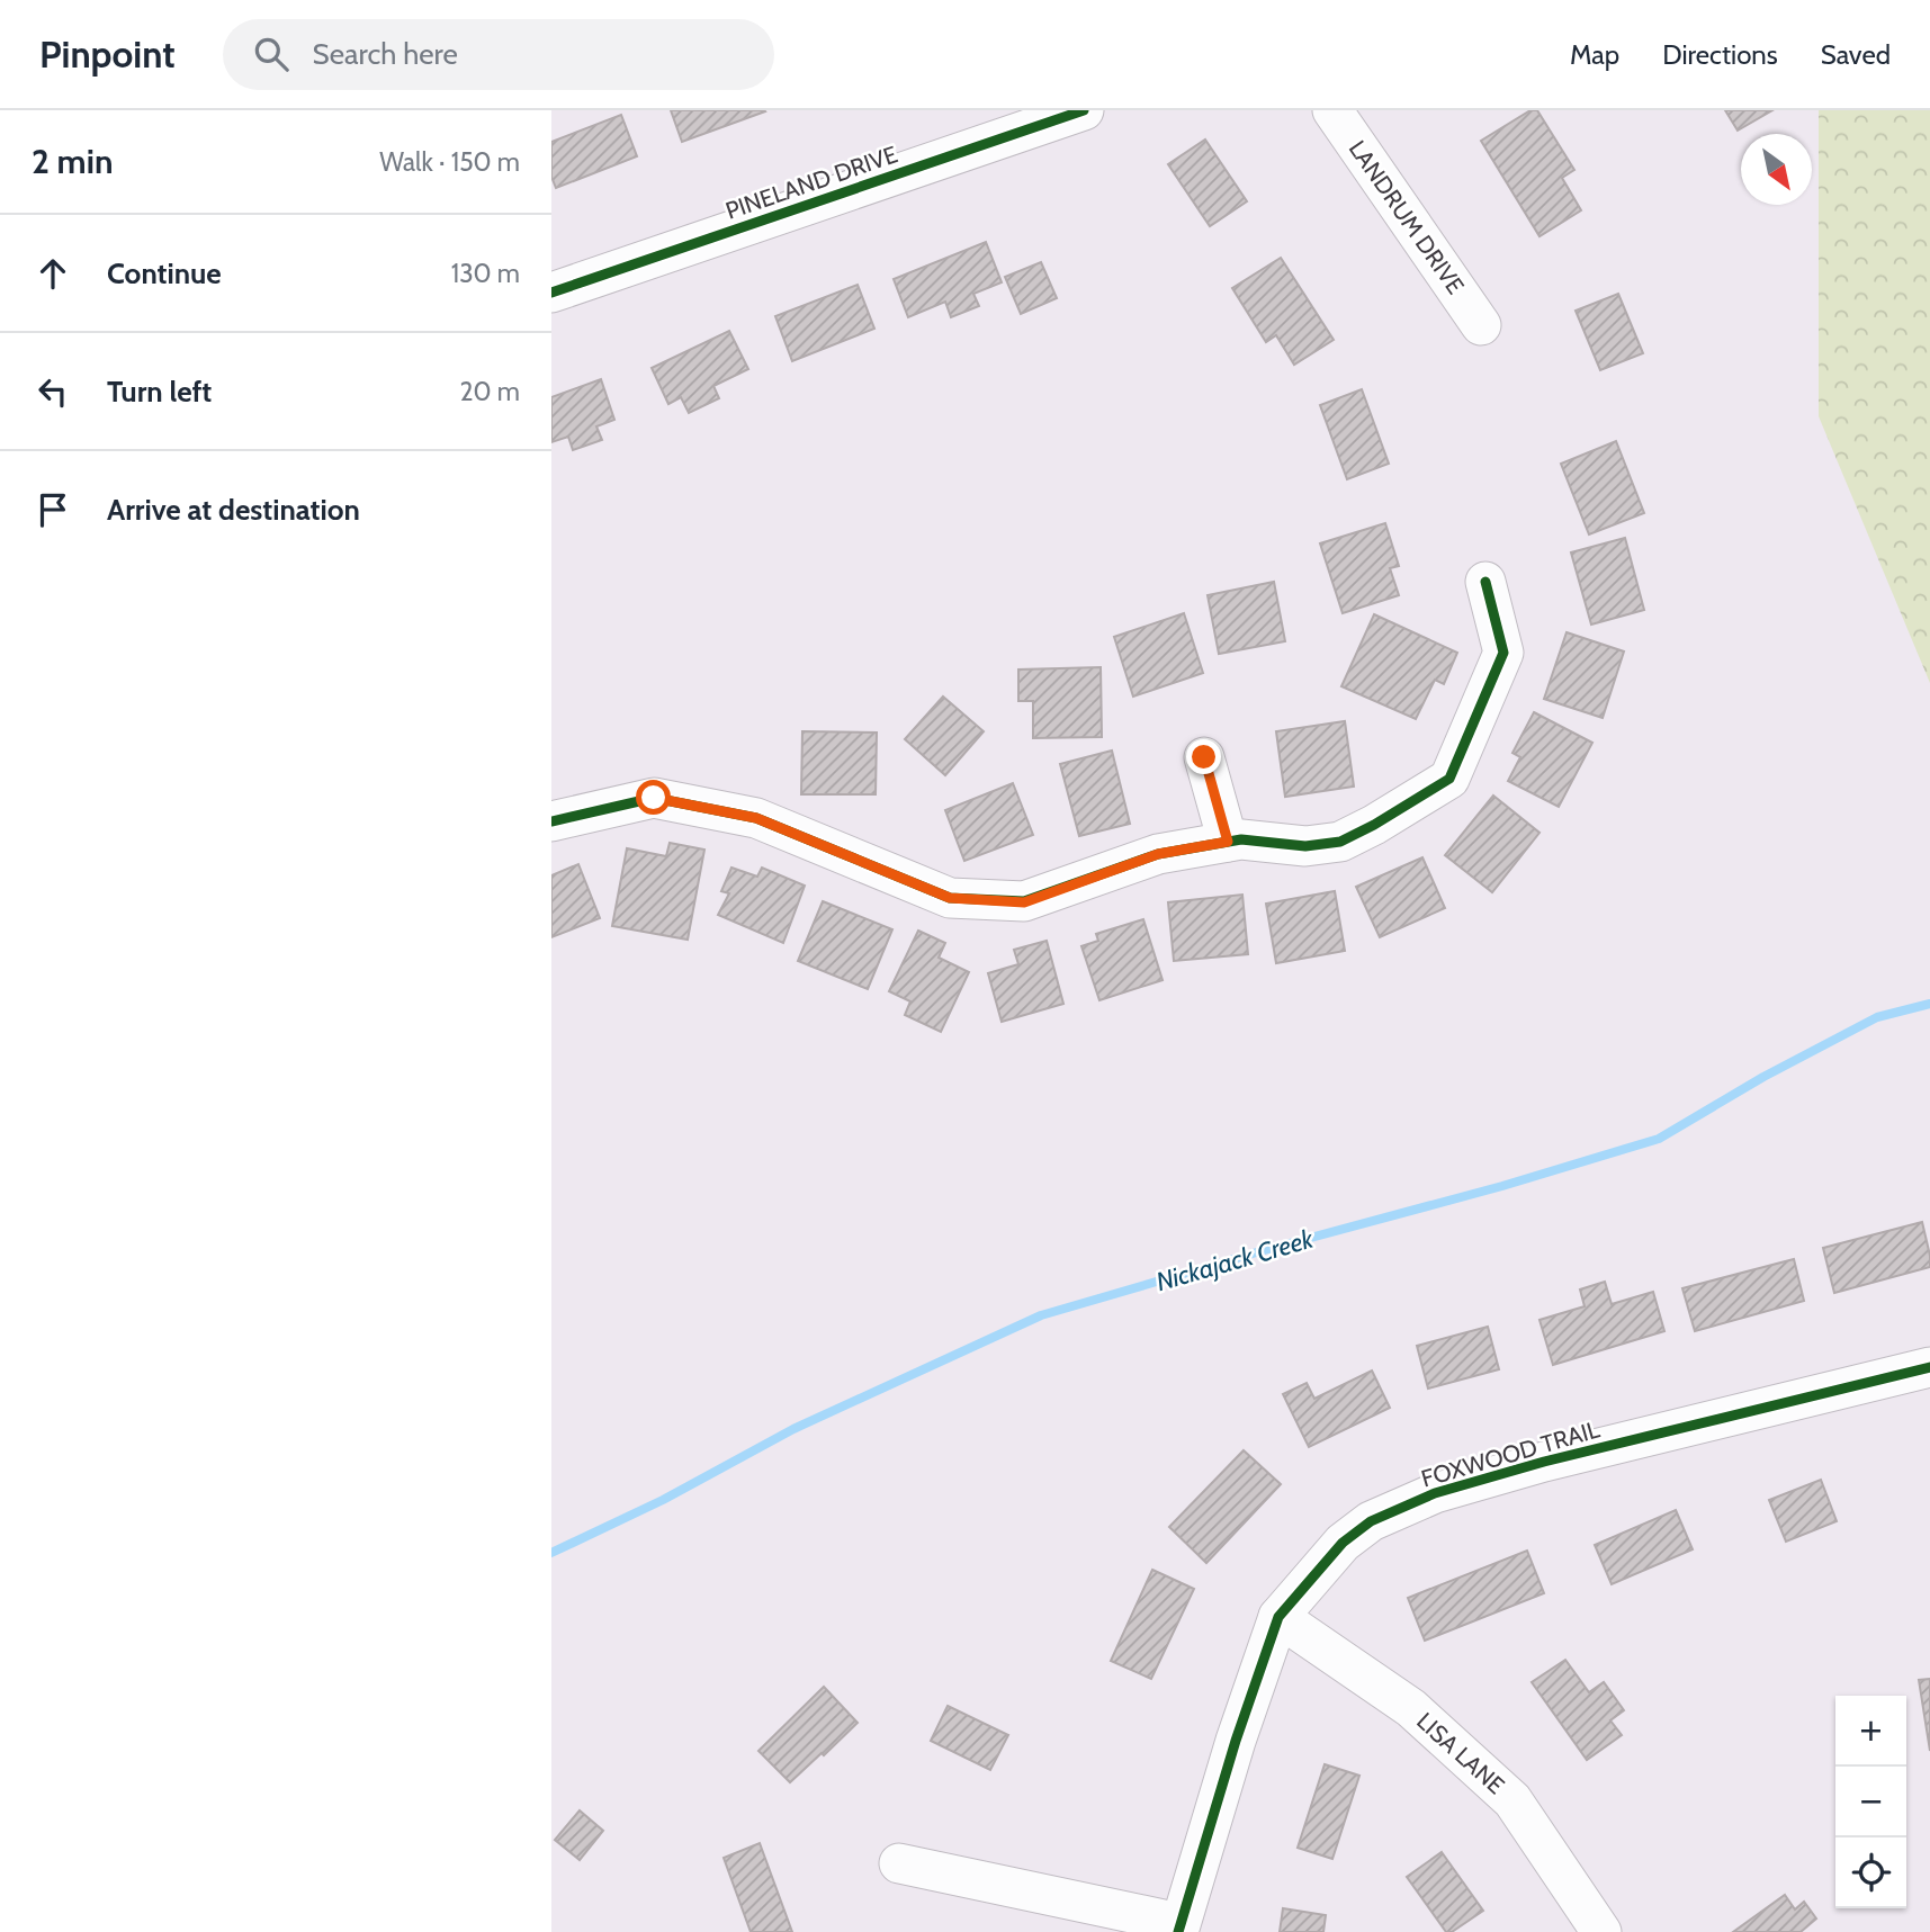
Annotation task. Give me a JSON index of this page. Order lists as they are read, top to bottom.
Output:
{
  "streets": {
    "street": [
      "PINELAND DRIVE",
      "LANDRUM DRIVE",
      "FOXWOOD TRAIL",
      "LISA LANE"
    ]
  },
  "crossings": [
    ["FOXWOOD TRAIL", "LISA LANE"]
  ],
  "water": ["Nickajack Creek"],
  "north": "bottom right",
  "page": {
    "header": "Pinpoint",
    "search": "Search here",
    "nav": ["Map", "Directions", "Saved"],
    "heading": ["2 min", "Walk · 150 m"],
    "list": [
      ["Continue", "130 m"],
      ["Turn left", "20 m"],
      "Arrive at destination"
    ],
    "map_buttons": ["+", "−"]
  }
}
